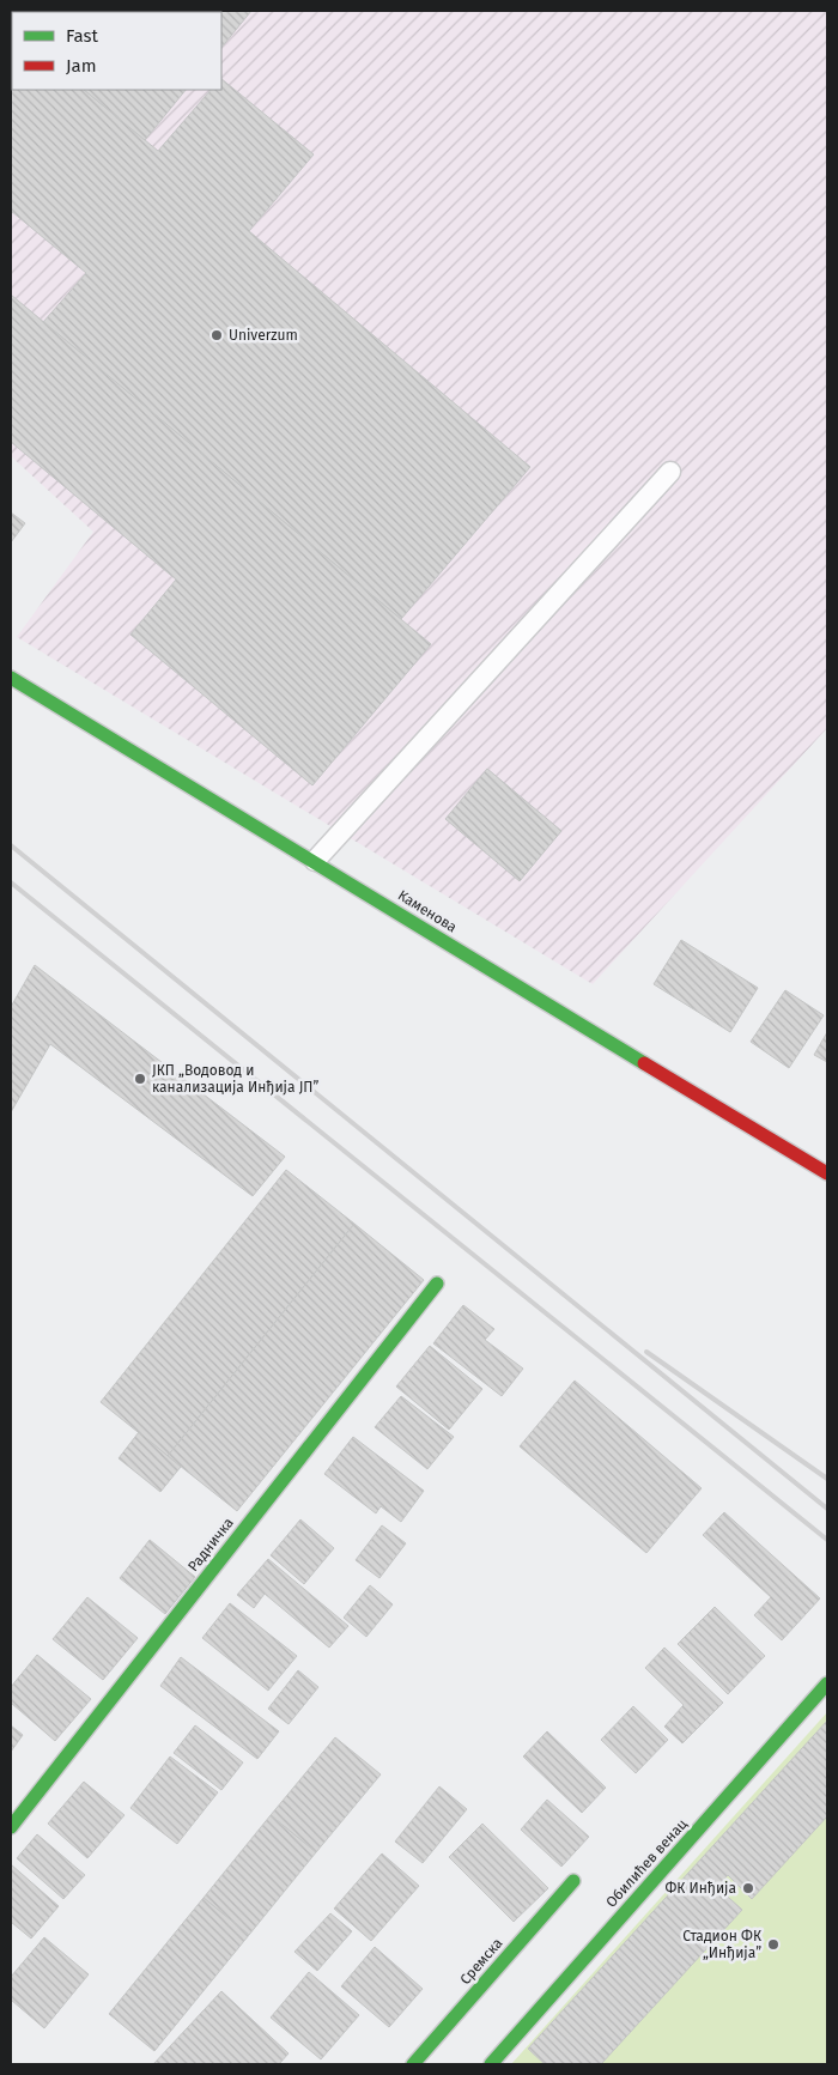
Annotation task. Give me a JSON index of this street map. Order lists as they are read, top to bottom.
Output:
{
  "streets": {
    "street": [
      "Каменова",
      "Радничка",
      "Обилићев венац",
      "Сремска"
    ]
  },
  "places": [
    "Univerzum",
    "ЈКП „Водовод и канализација Инђија ЈП”",
    "ФК Инђија",
    "Стадион ФК „Инђија”"
  ],
  "legend": ["Fast", "Jam"]
}
